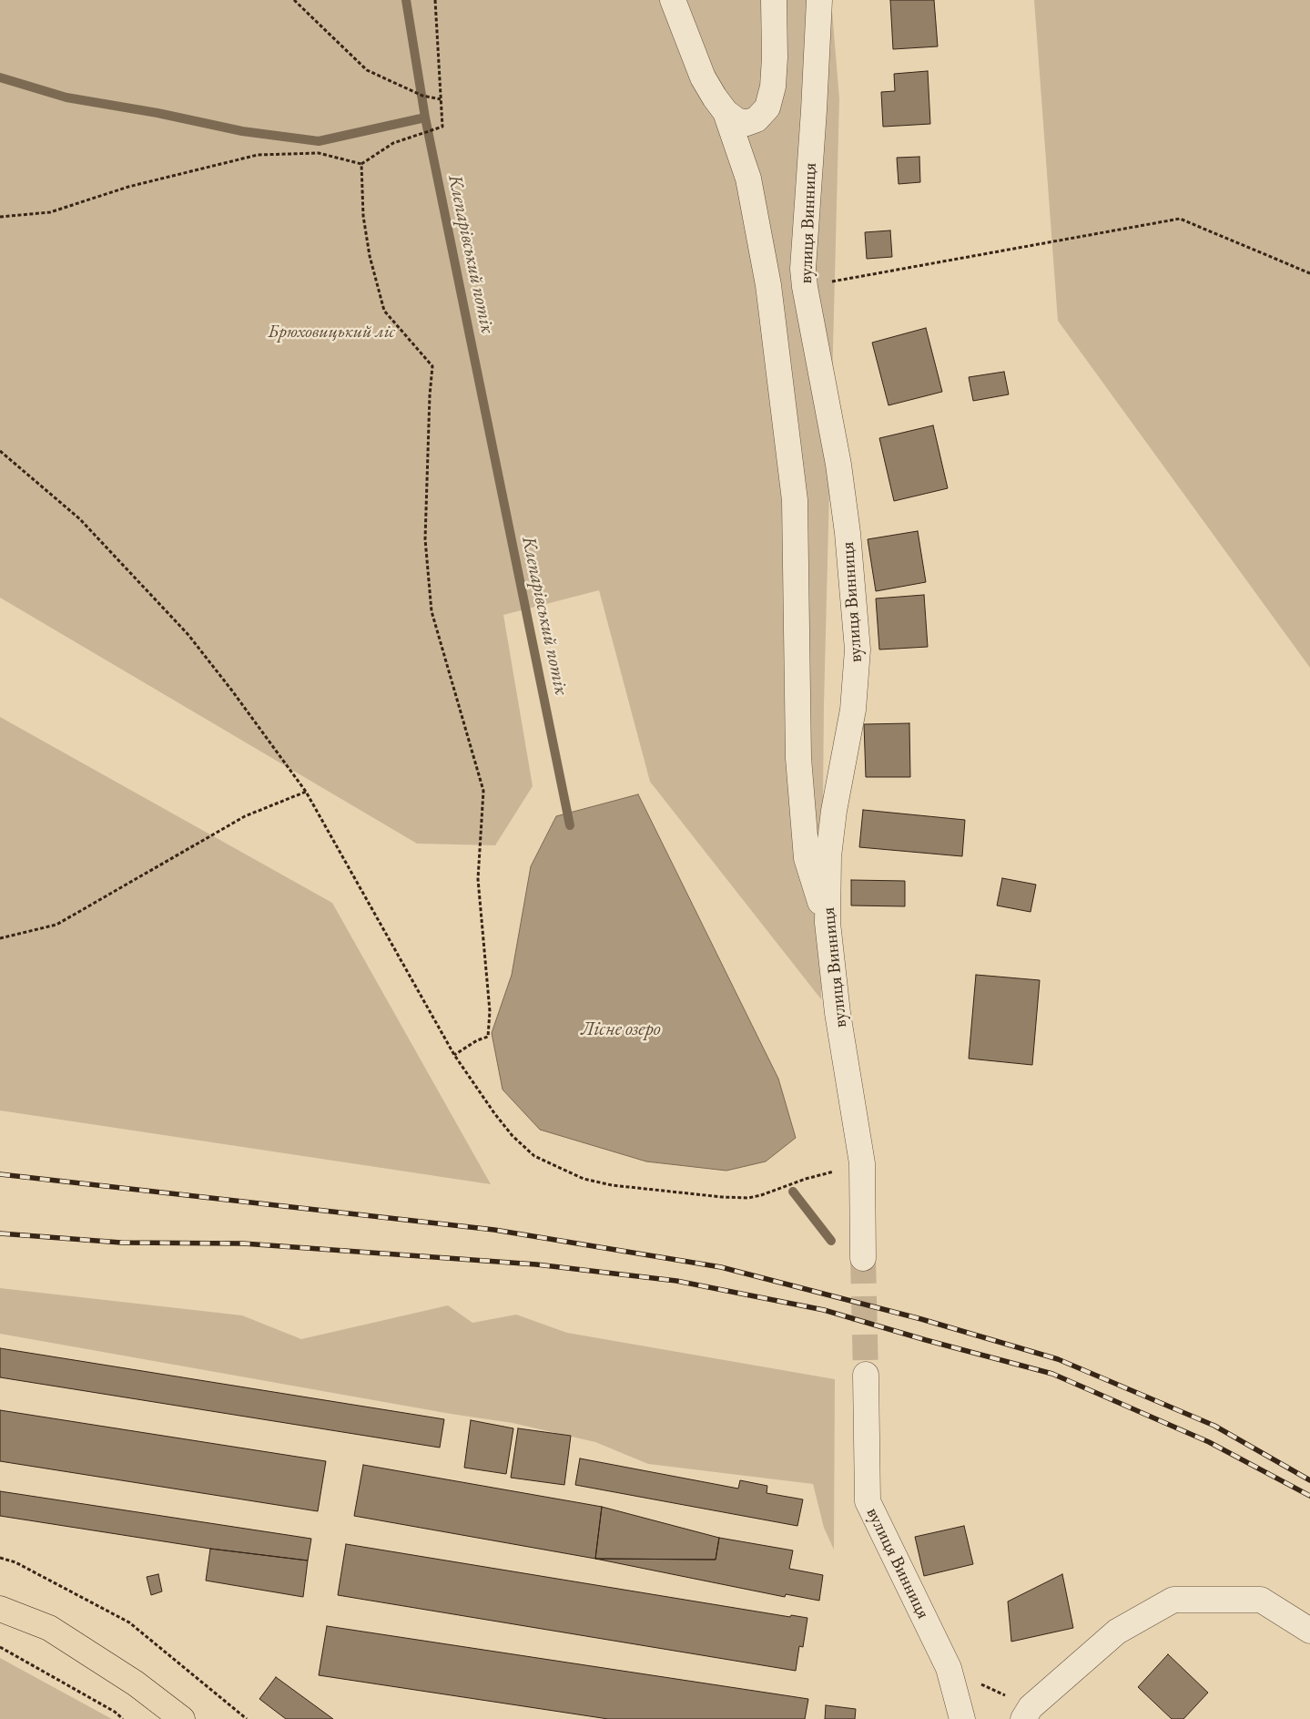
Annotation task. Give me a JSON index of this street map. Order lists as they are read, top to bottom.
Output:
{
  "streets": {
    "street": ["вулиця Винниця"]
  },
  "water": ["Клепарівський потік", "Лісне озеро"],
  "parks": ["Брюховицький ліс"]
}
